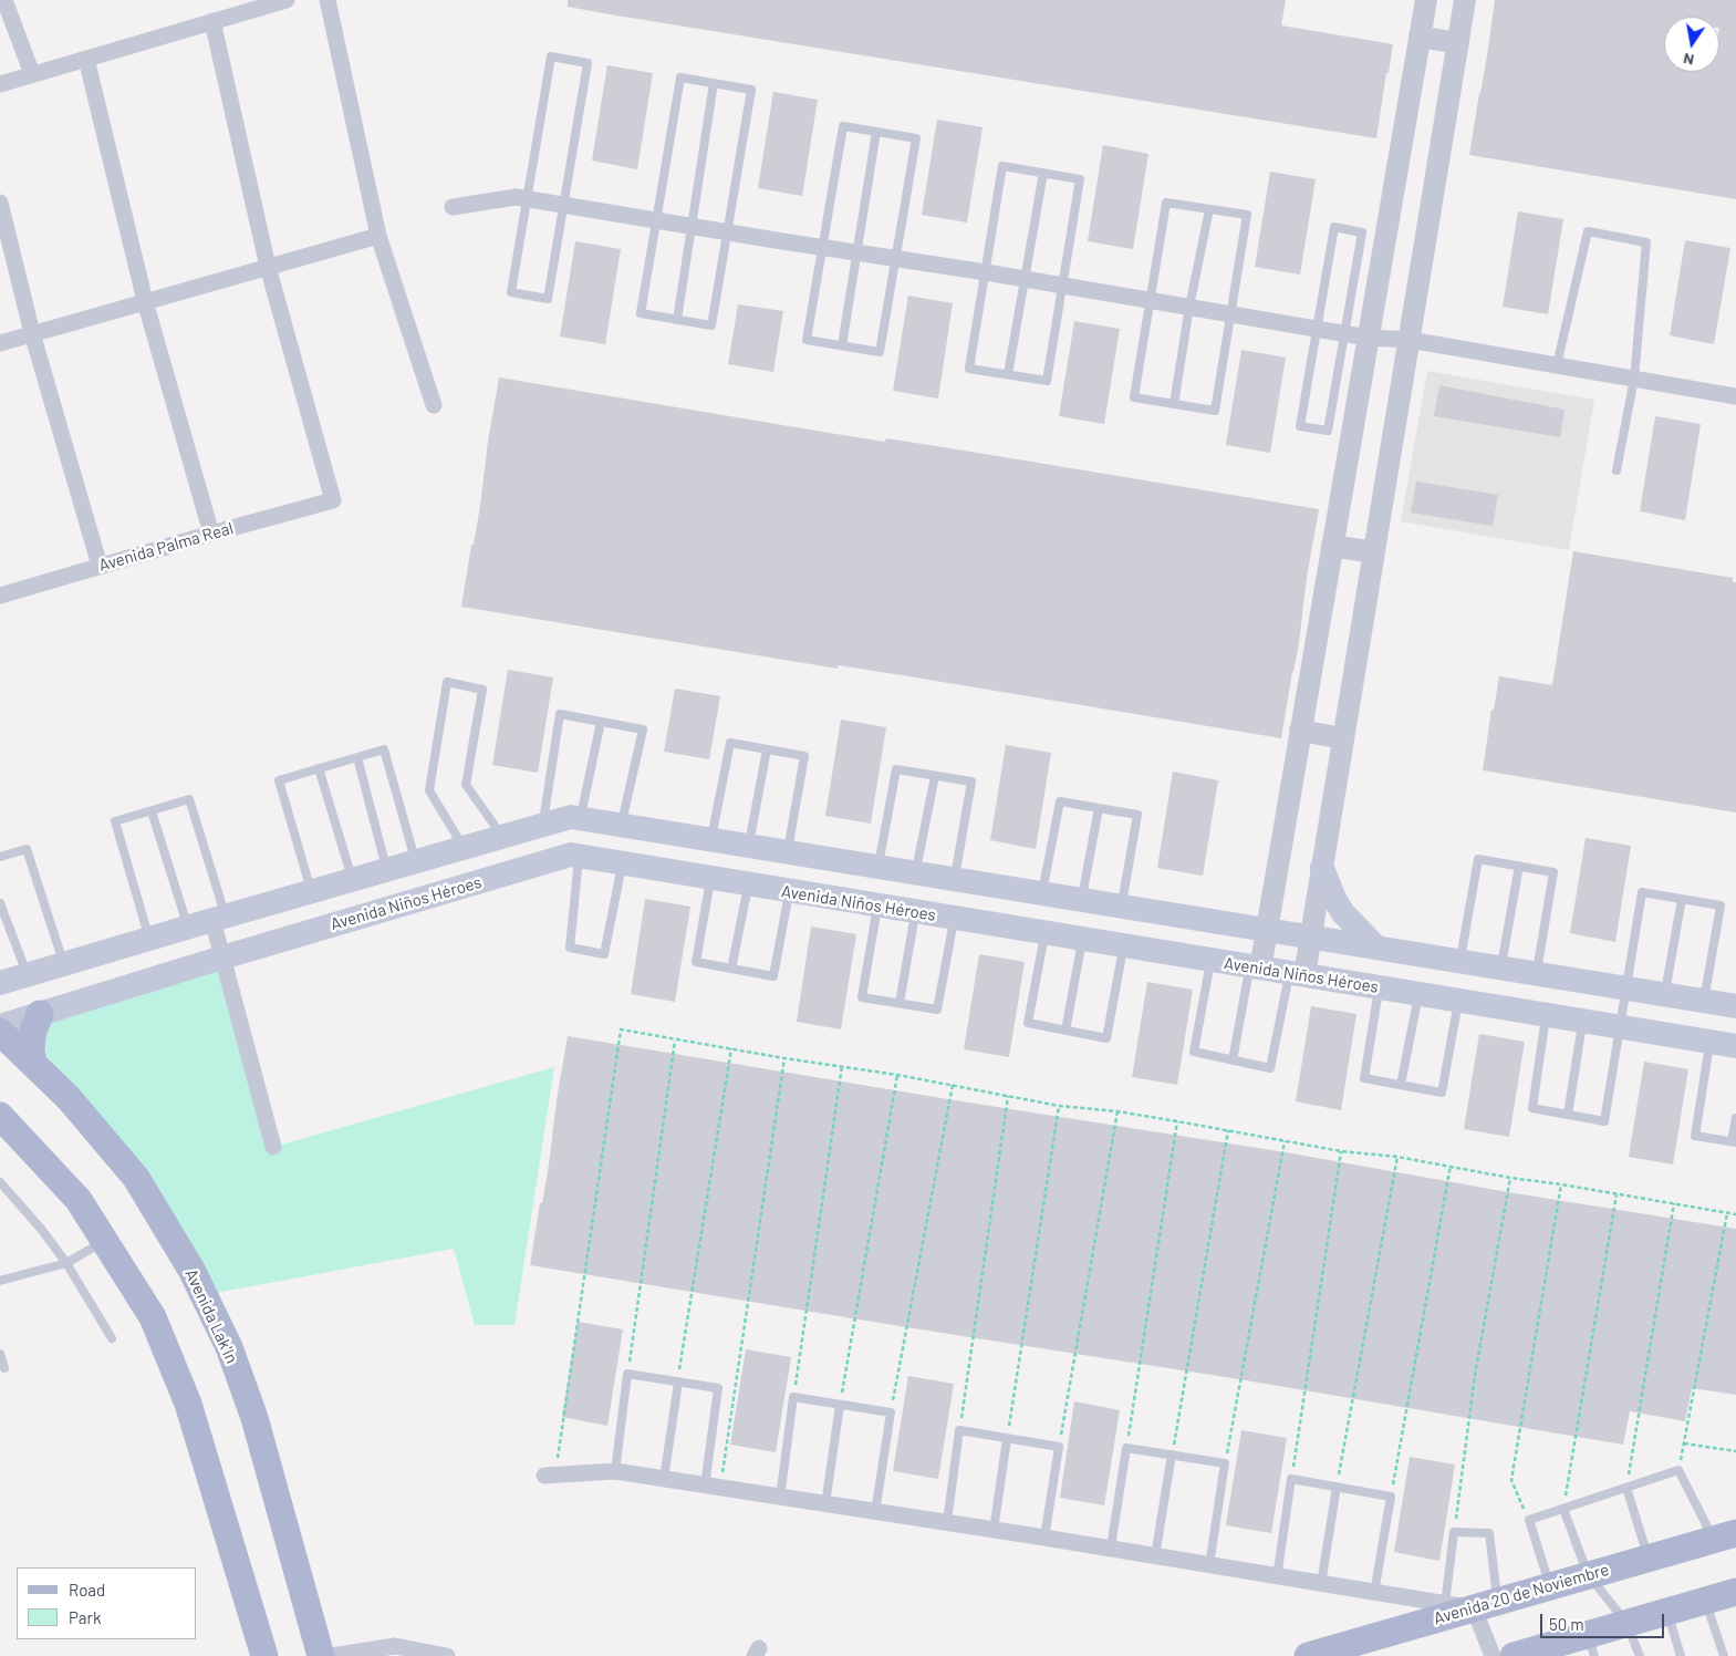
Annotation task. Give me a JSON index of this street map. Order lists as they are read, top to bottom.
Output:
{
  "streets": {
    "main road": ["Avenida Niños Héroes", "Avenida Lak'In", "Avenida 20 de Noviembre"],
    "street": ["Avenida Palma Real"]
  },
  "legend": ["Road", "Park"],
  "scale_bar": "50 m",
  "north": "bottom"
}
